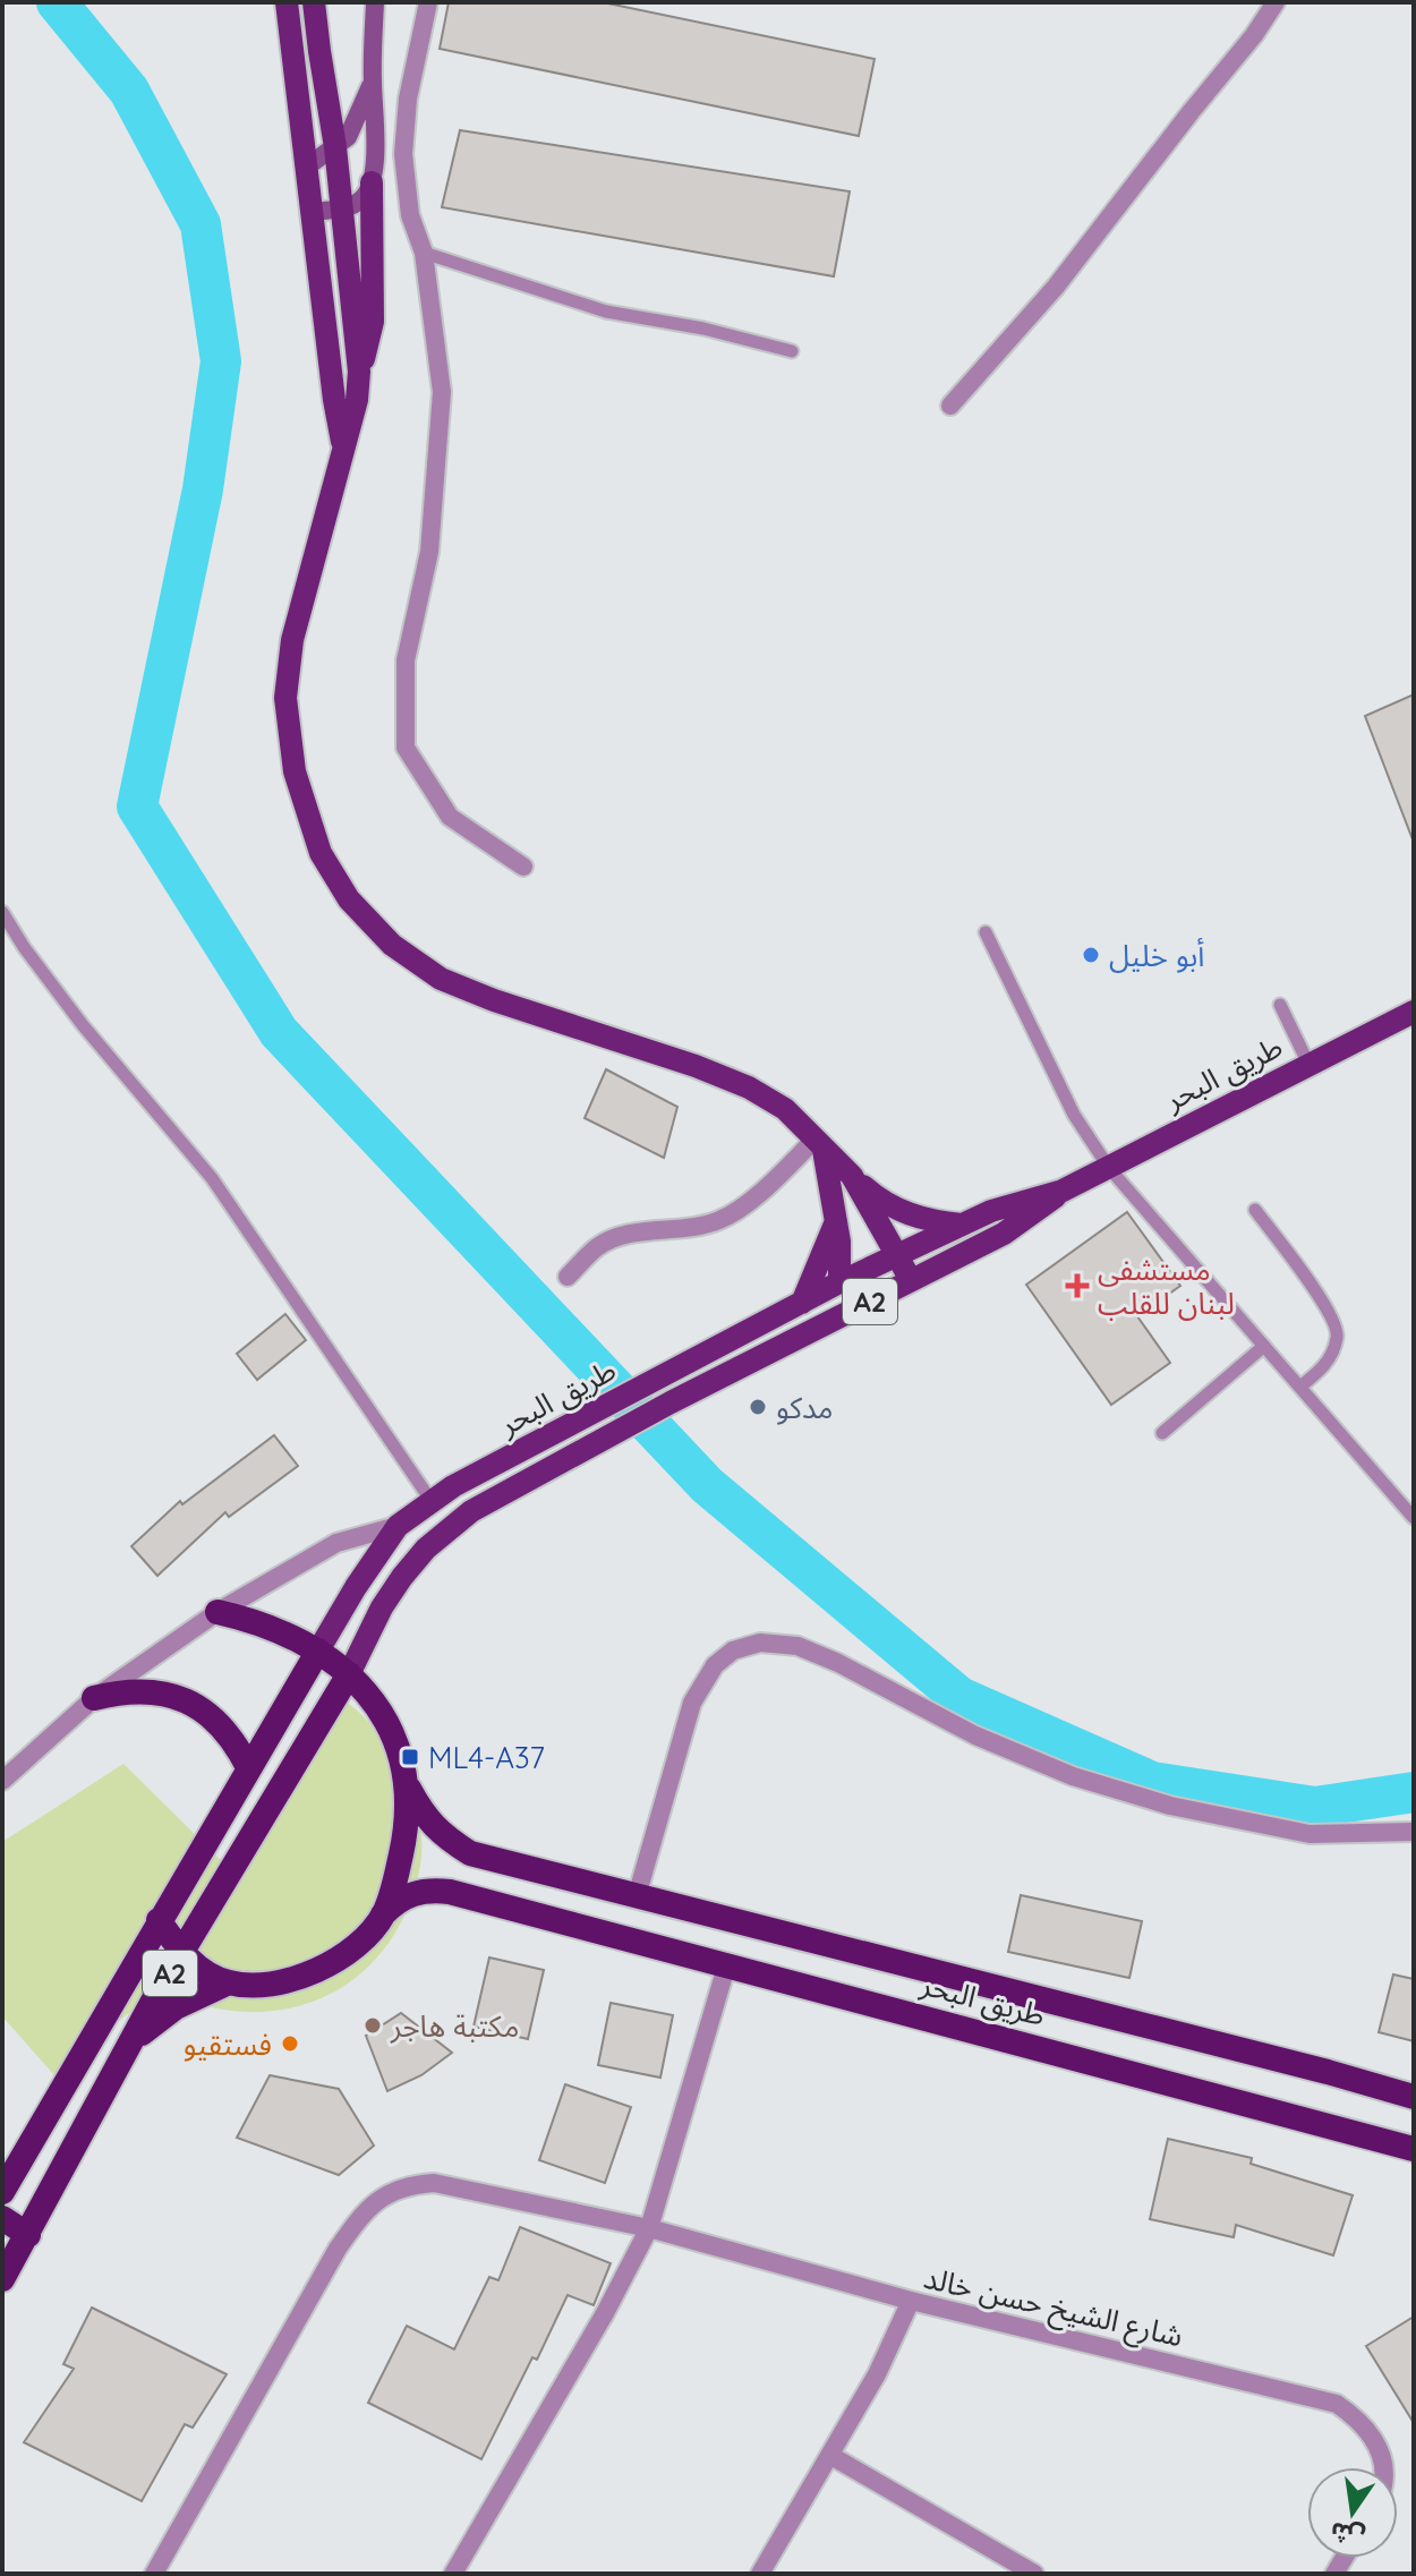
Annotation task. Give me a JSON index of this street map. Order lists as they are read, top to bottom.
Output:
{
  "streets": {
    "highway": ["طريق البحر", "A2"],
    "street": ["شارع الشيخ حسن خالد"]
  },
  "crossings": [
    ["طريق البحر", "A2"]
  ],
  "places": {
    "other": [
      "أبو خليل",
      "مدكو",
      "مكتبة هاجر",
      "فستقيو"
    ],
    "health": ["مستشفى لبنان للقلب"],
    "transit": ["ML4-A37"]
  },
  "north": "bottom"
}
